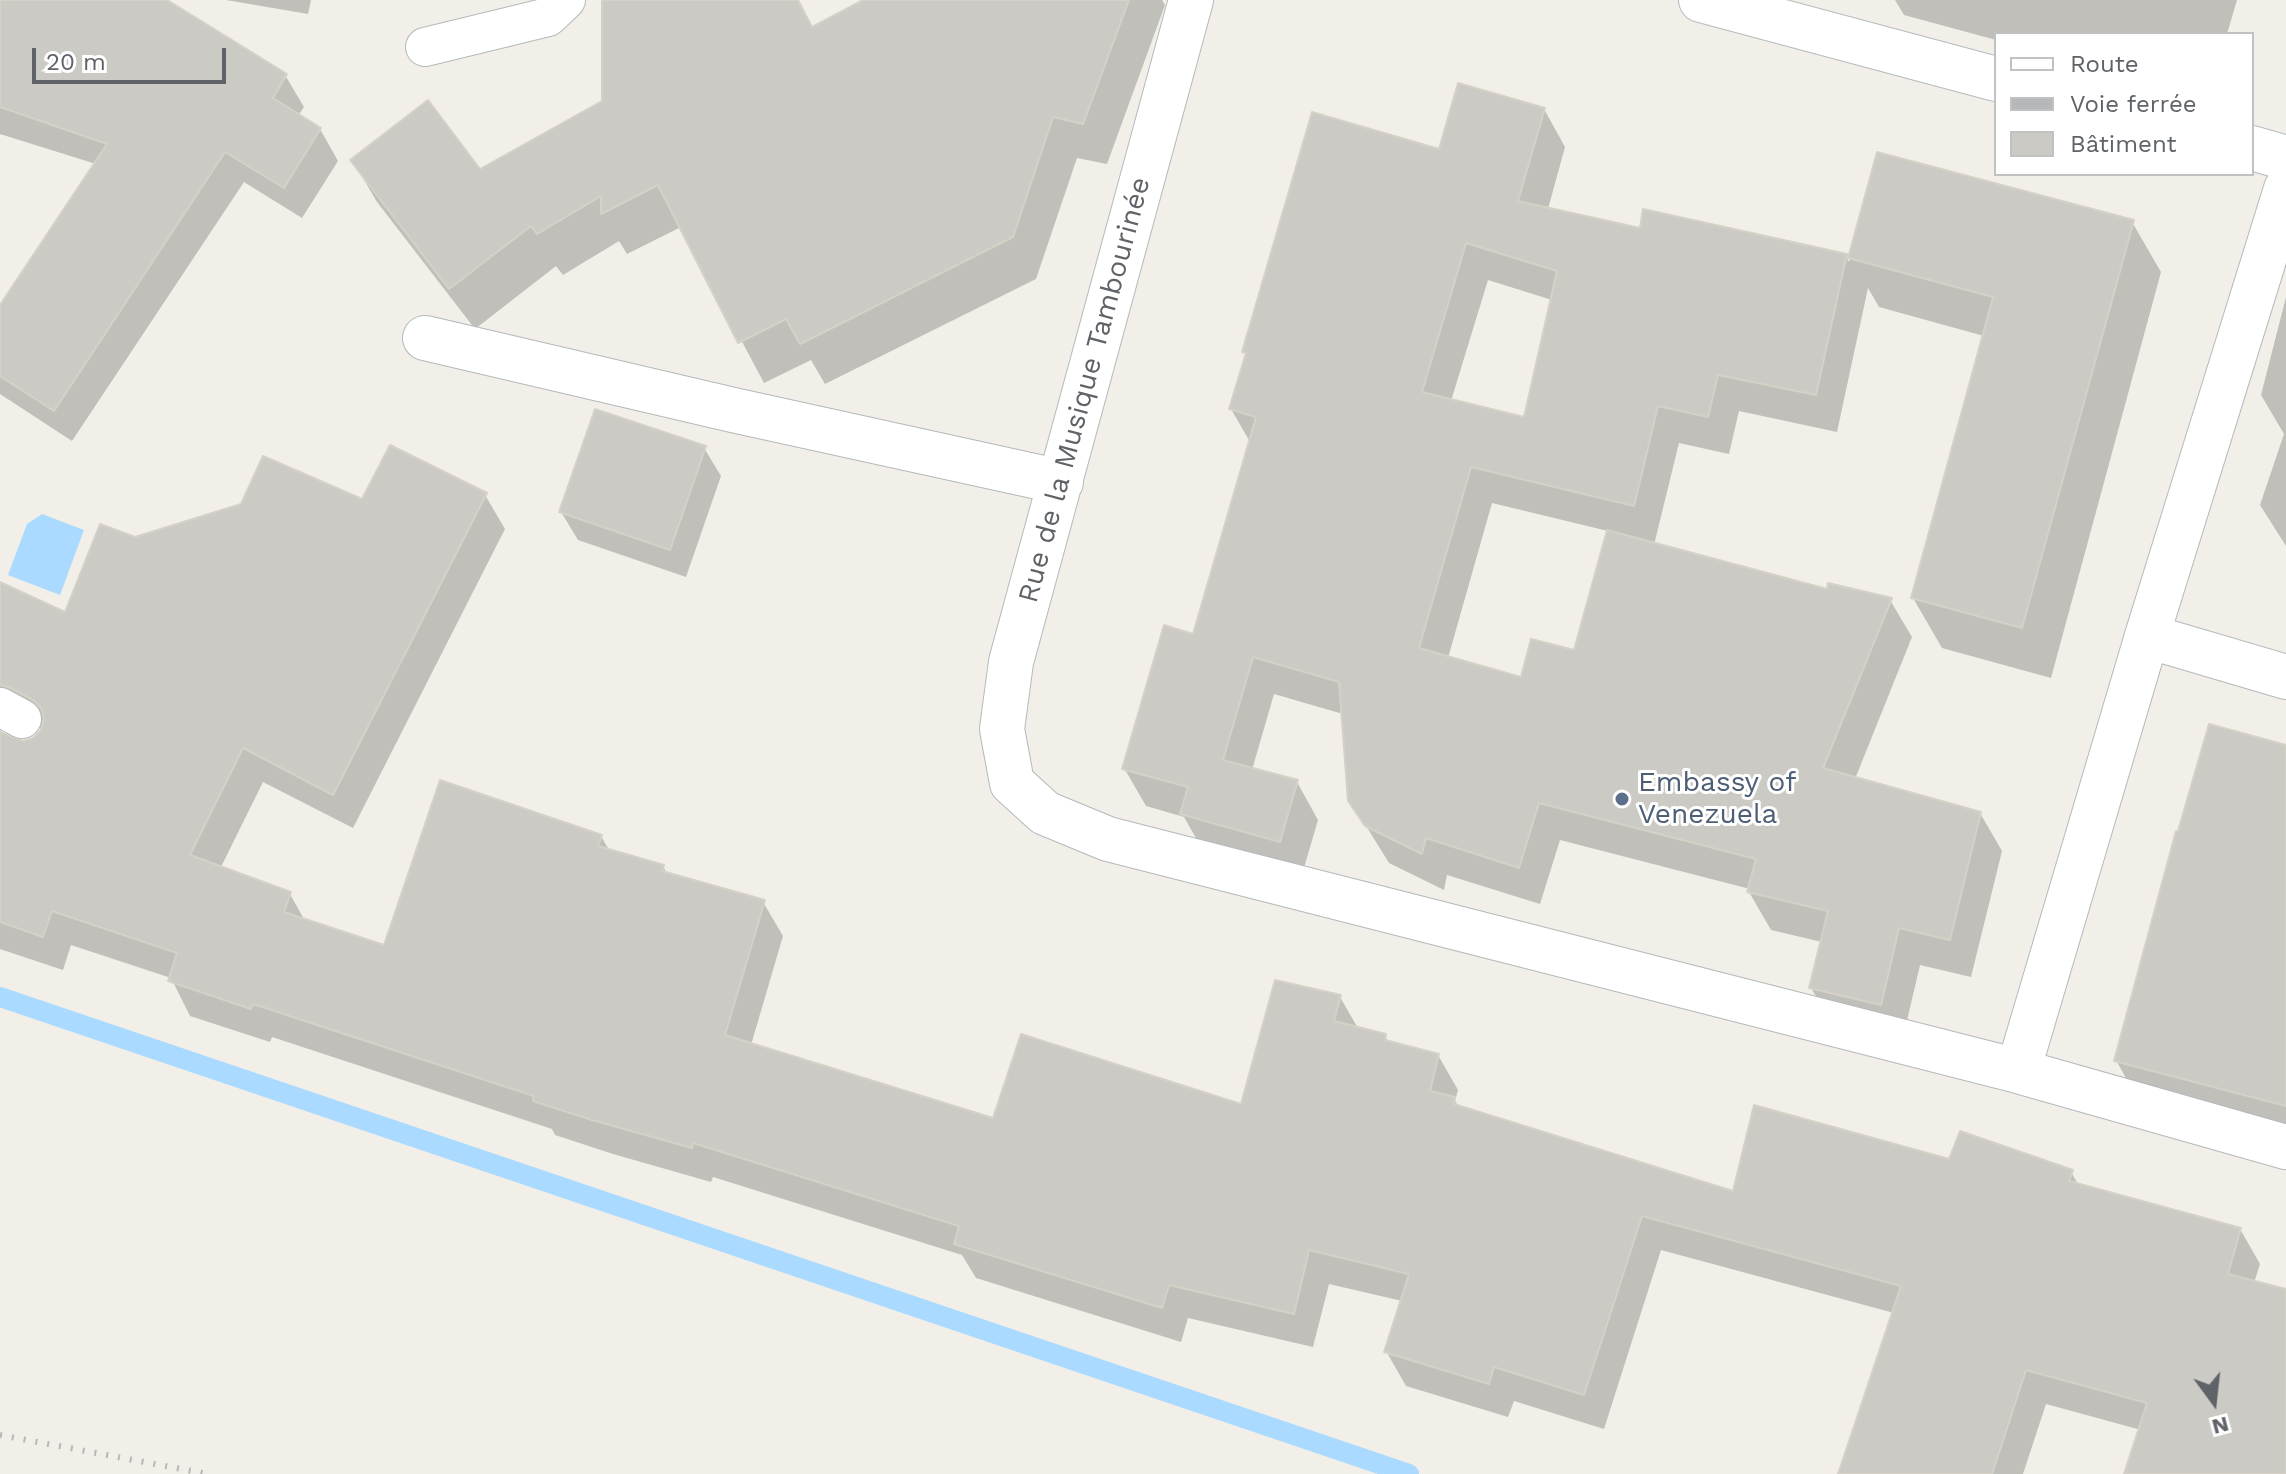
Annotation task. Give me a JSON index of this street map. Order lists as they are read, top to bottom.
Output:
{
  "streets": {
    "street": ["Rue de la Musique Tambourinée"]
  },
  "places": ["Embassy of Venezuela"],
  "legend": ["Route", "Voie ferrée", "Bâtiment"],
  "scale_bar": "20 m",
  "north": "bottom"
}
